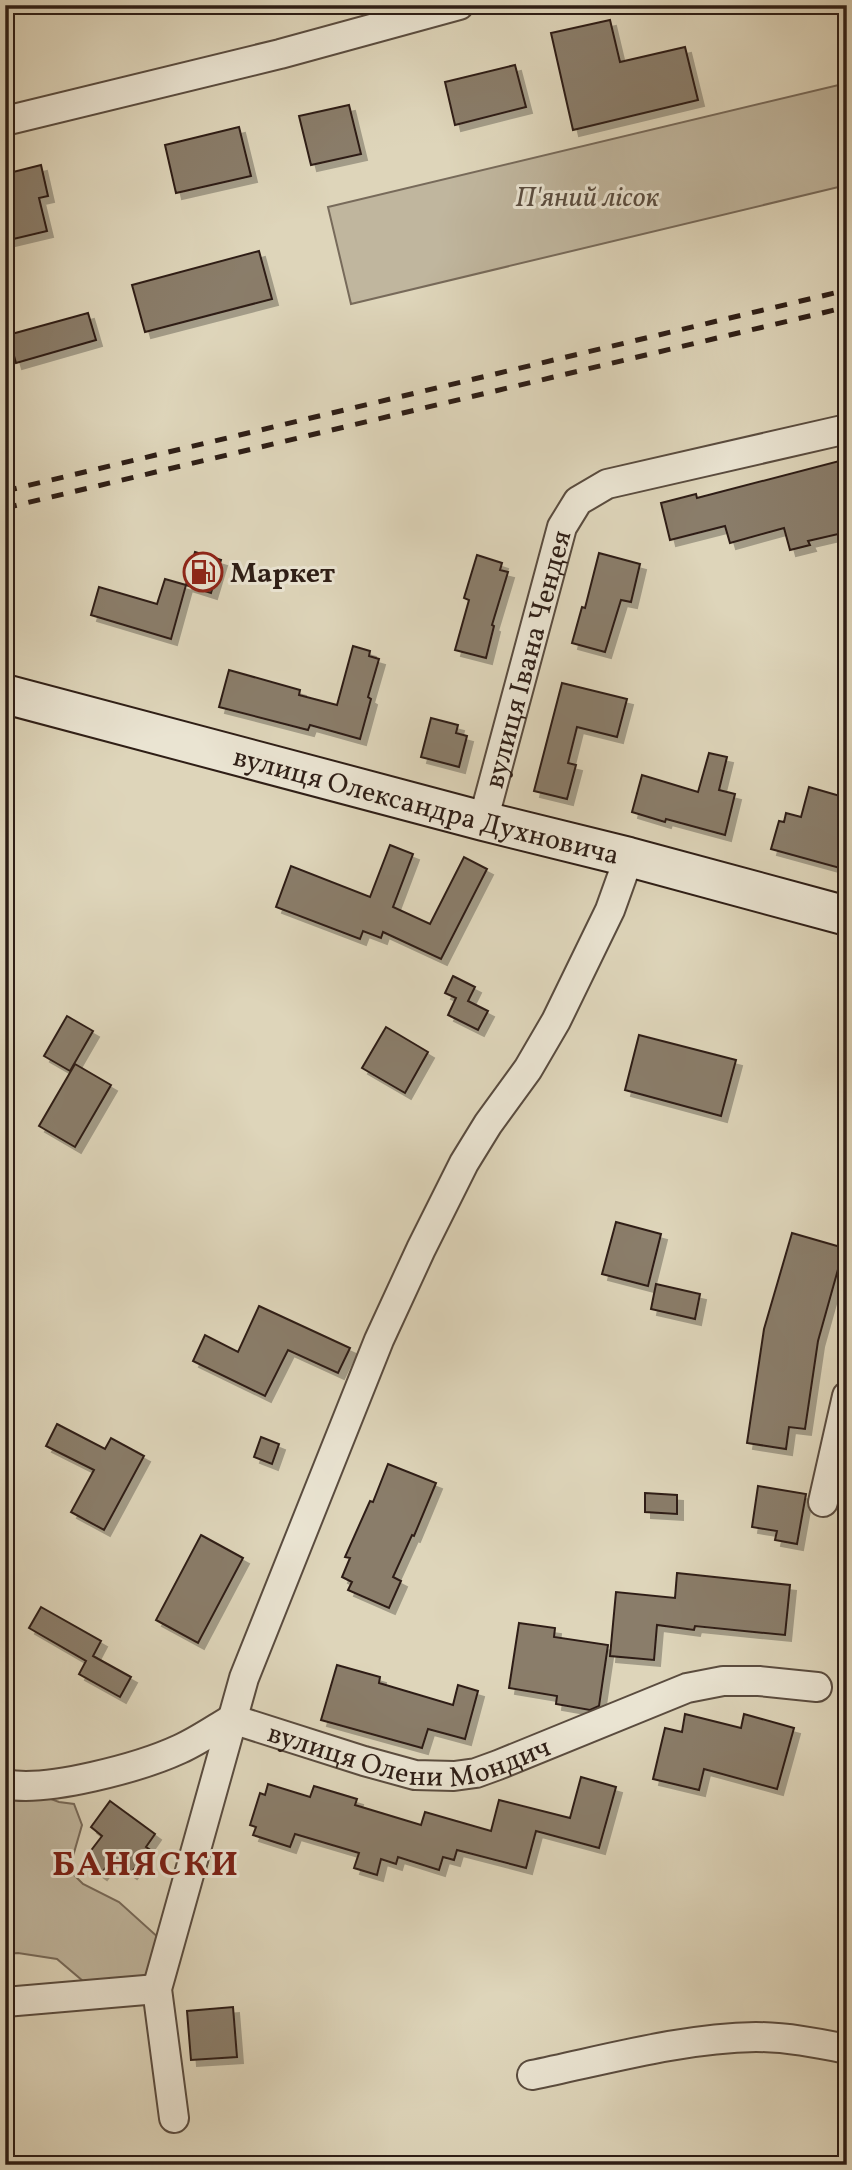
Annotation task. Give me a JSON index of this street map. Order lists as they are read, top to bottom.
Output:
{
  "streets": {
    "main road": ["вулиця Олександра Духновича"],
    "street": ["вулиця Івана Чендея", "вулиця Олени Мондич"]
  },
  "crossings": [
    ["вулиця Івана Чендея", "вулиця Олександра Духновича"]
  ],
  "districts": ["БАНЯСКИ"],
  "parks": ["П'яний лісок"],
  "places": {
    "fuel station": ["Маркет"]
  }
}
